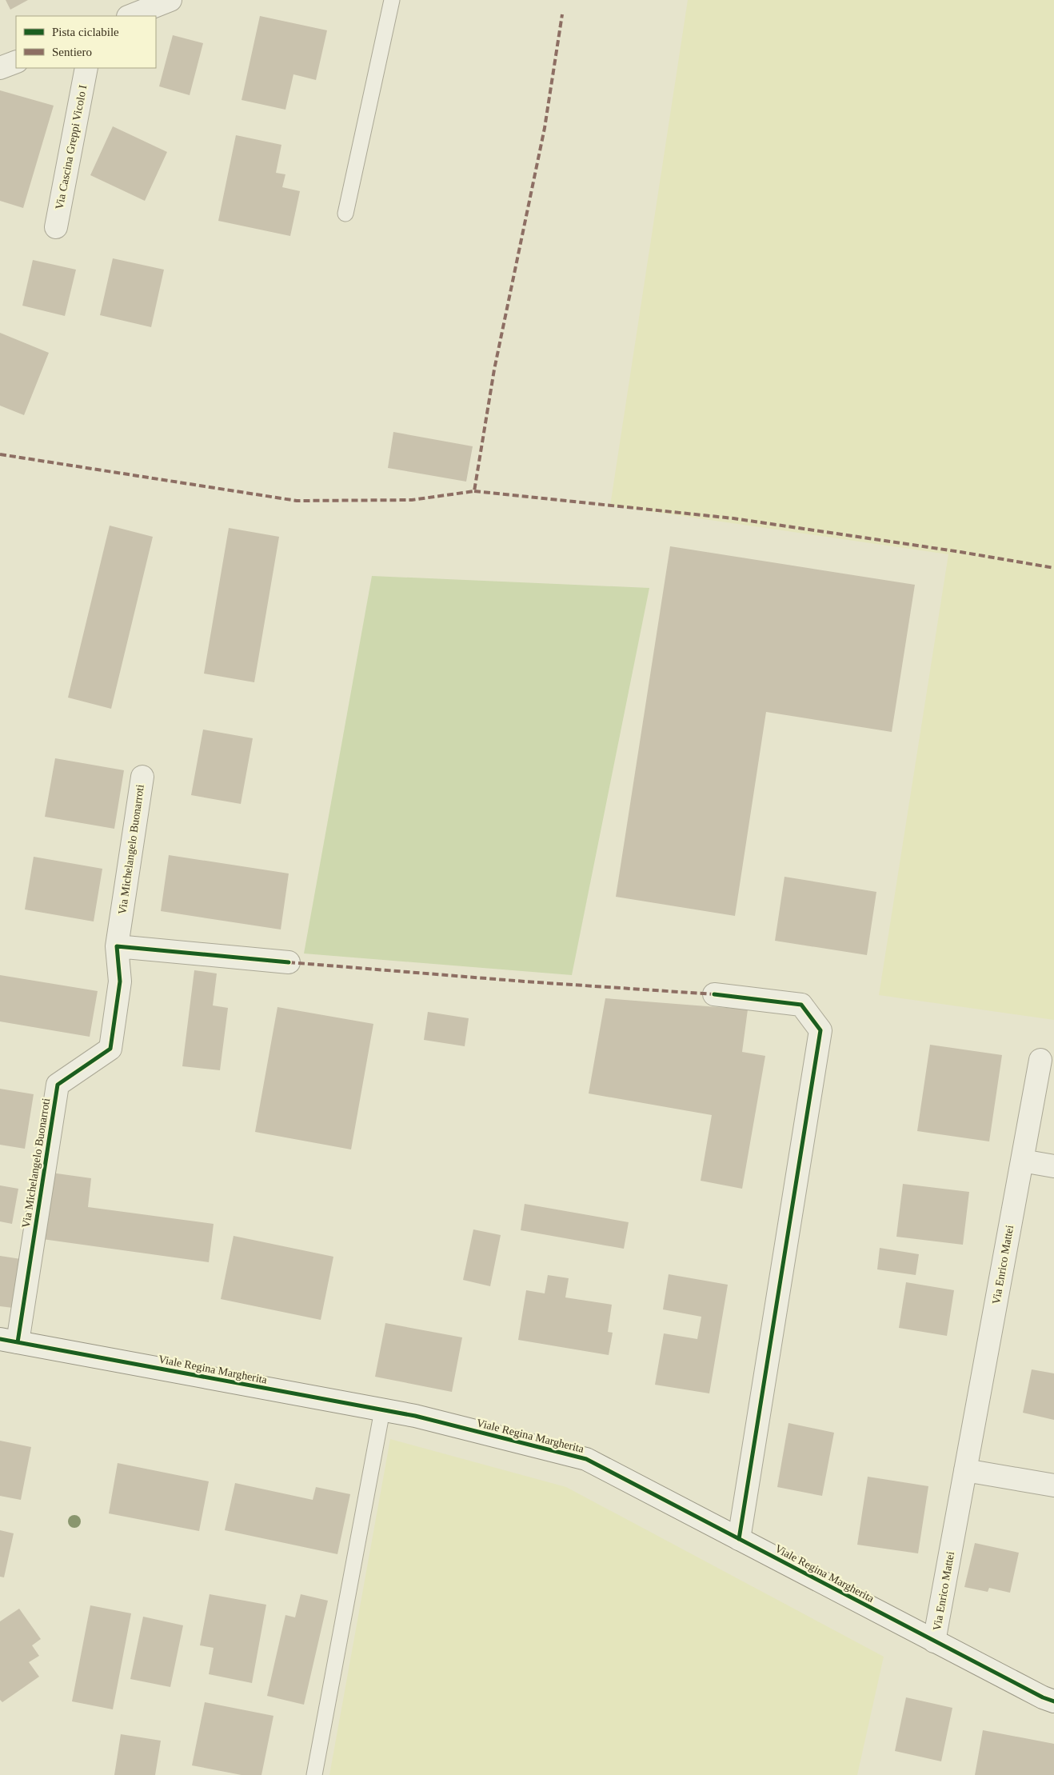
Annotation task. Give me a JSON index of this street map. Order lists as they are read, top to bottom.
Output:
{
  "streets": {
    "street": [
      "Via Cascina Greppi Vicolo I",
      "Via Michelangelo Buonarroti",
      "Via Enrico Mattei",
      "Viale Regina Margherita"
    ]
  },
  "crossings": [
    ["Via Michelangelo Buonarroti", "Viale Regina Margherita"],
    ["Via Enrico Mattei", "Viale Regina Margherita"]
  ],
  "legend": ["Pista ciclabile", "Sentiero"]
}
